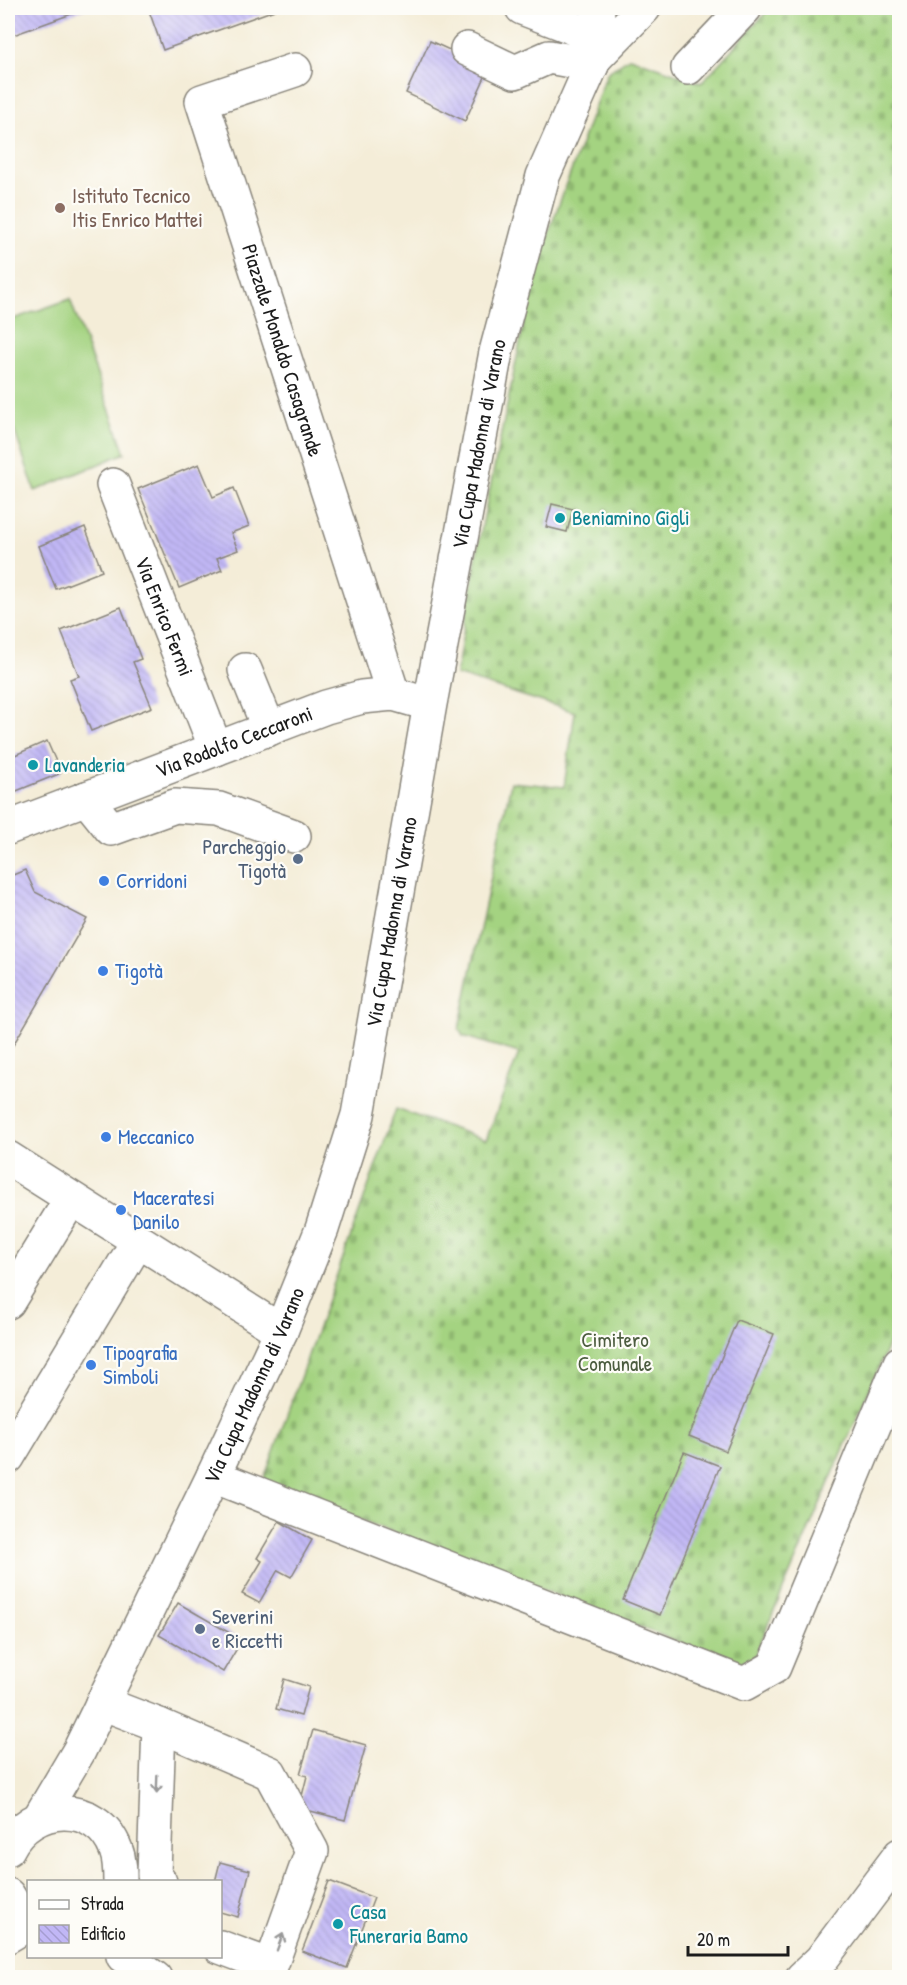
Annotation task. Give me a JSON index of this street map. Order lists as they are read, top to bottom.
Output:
{
  "streets": {
    "main road": [
      "Piazzale Monaldo Casagrande",
      "Via Cupa Madonna di Varano",
      "Via Enrico Fermi",
      "Via Rodolfo Ceccaroni"
    ]
  },
  "crossings": [
    ["Piazzale Monaldo Casagrande", "Via Rodolfo Ceccaroni"],
    ["Via Cupa Madonna di Varano", "Via Rodolfo Ceccaroni"],
    ["Via Enrico Fermi", "Via Rodolfo Ceccaroni"]
  ],
  "parks": ["Cimitero Comunale"],
  "places": [
    "Istituto Tecnico Itis Enrico Mattei",
    "Beniamino Gigli",
    "Lavanderia",
    "Parcheggio Tigotà",
    "Corridoni",
    "Tigotà",
    "Meccanico",
    "Maceratesi Danilo",
    "Tipografia Simboli",
    "Severini e Riccetti",
    "Casa Funeraria Bamo"
  ],
  "legend": ["Strada", "Edificio"],
  "scale_bar": "20 m"
}
